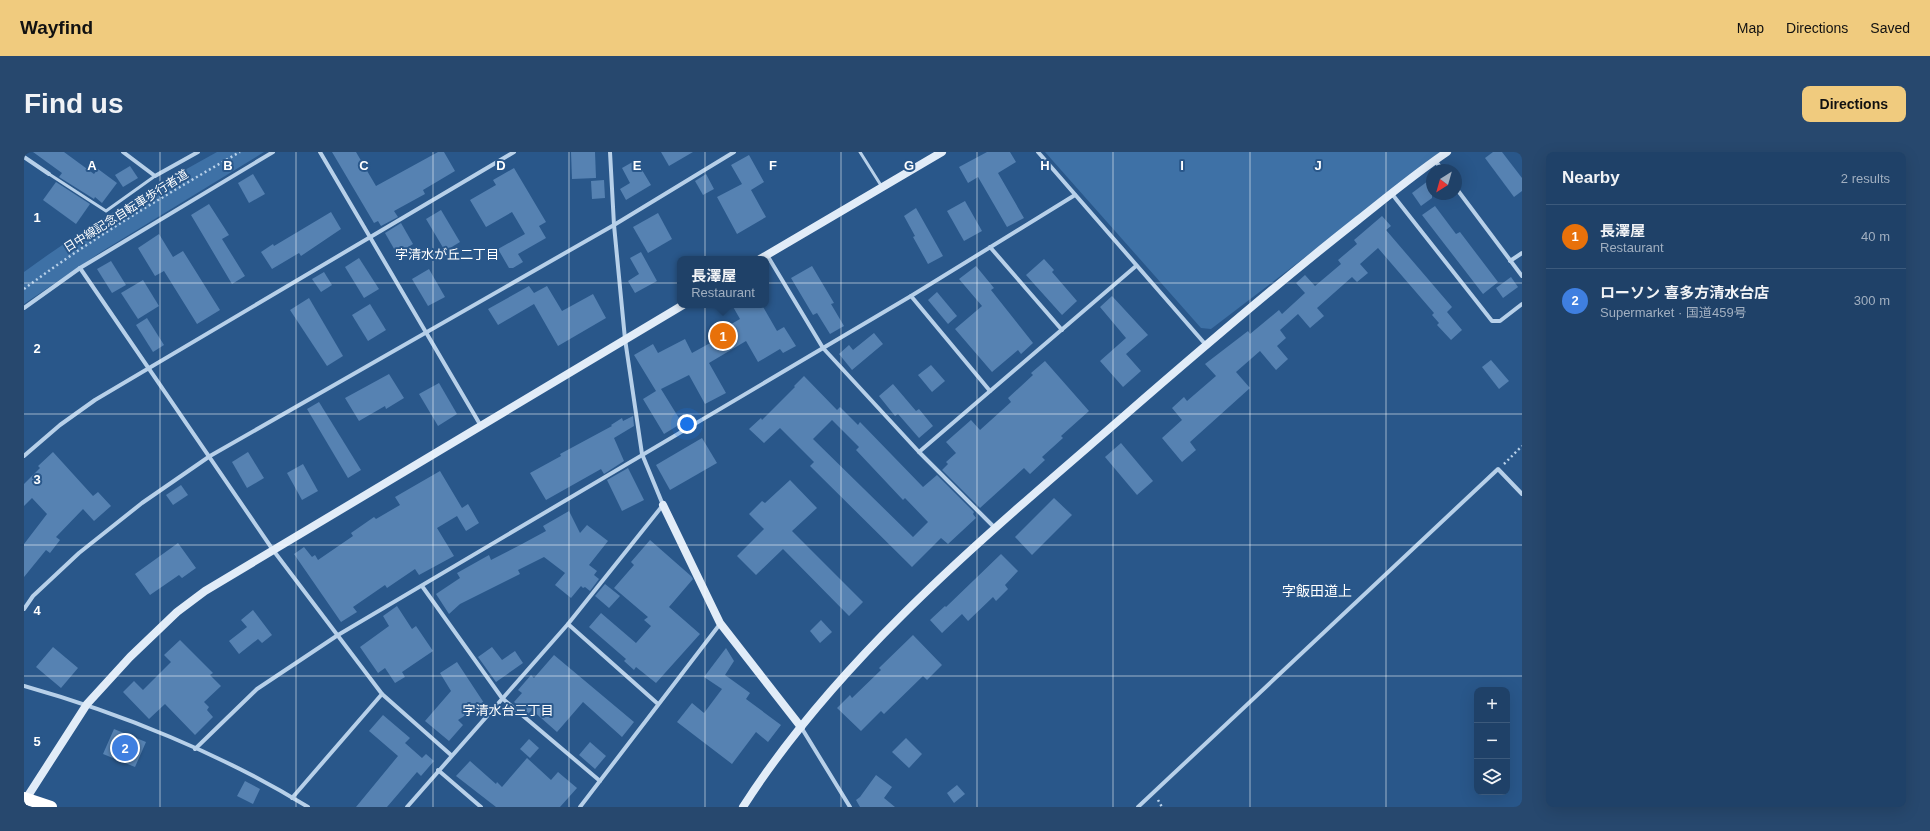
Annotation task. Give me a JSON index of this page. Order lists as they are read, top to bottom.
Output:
{
  "streets": {
    "path": ["日中線記念自転車歩行者道"]
  },
  "districts": ["字清水が丘二丁目", "字飯田道上", "字清水台三丁目"],
  "north": "bottom left",
  "page": {
    "header": "Wayfind",
    "nav": ["Map", "Directions", "Saved"],
    "buttons": "Directions",
    "title": "Find us",
    "heading": ["Nearby", "2 results"],
    "list": [
      {
        "mark": "1",
        "name": "長澤屋",
        "note": "Restaurant",
        "value": "40 m"
      },
      {
        "mark": "2",
        "name": "ローソン 喜多方清水台店",
        "note": "Supermarket · 国道459号",
        "value": "300 m"
      }
    ],
    "popup": ["長澤屋", "Restaurant"],
    "pins": ["1", "2"],
    "map_buttons": ["+", "−"]
  },
  "grid": {
    "columns": [
      "A",
      "B",
      "C",
      "D",
      "E",
      "F",
      "G",
      "H",
      "I",
      "J"
    ],
    "rows": [
      "1",
      "2",
      "3",
      "4",
      "5"
    ]
  }
}
